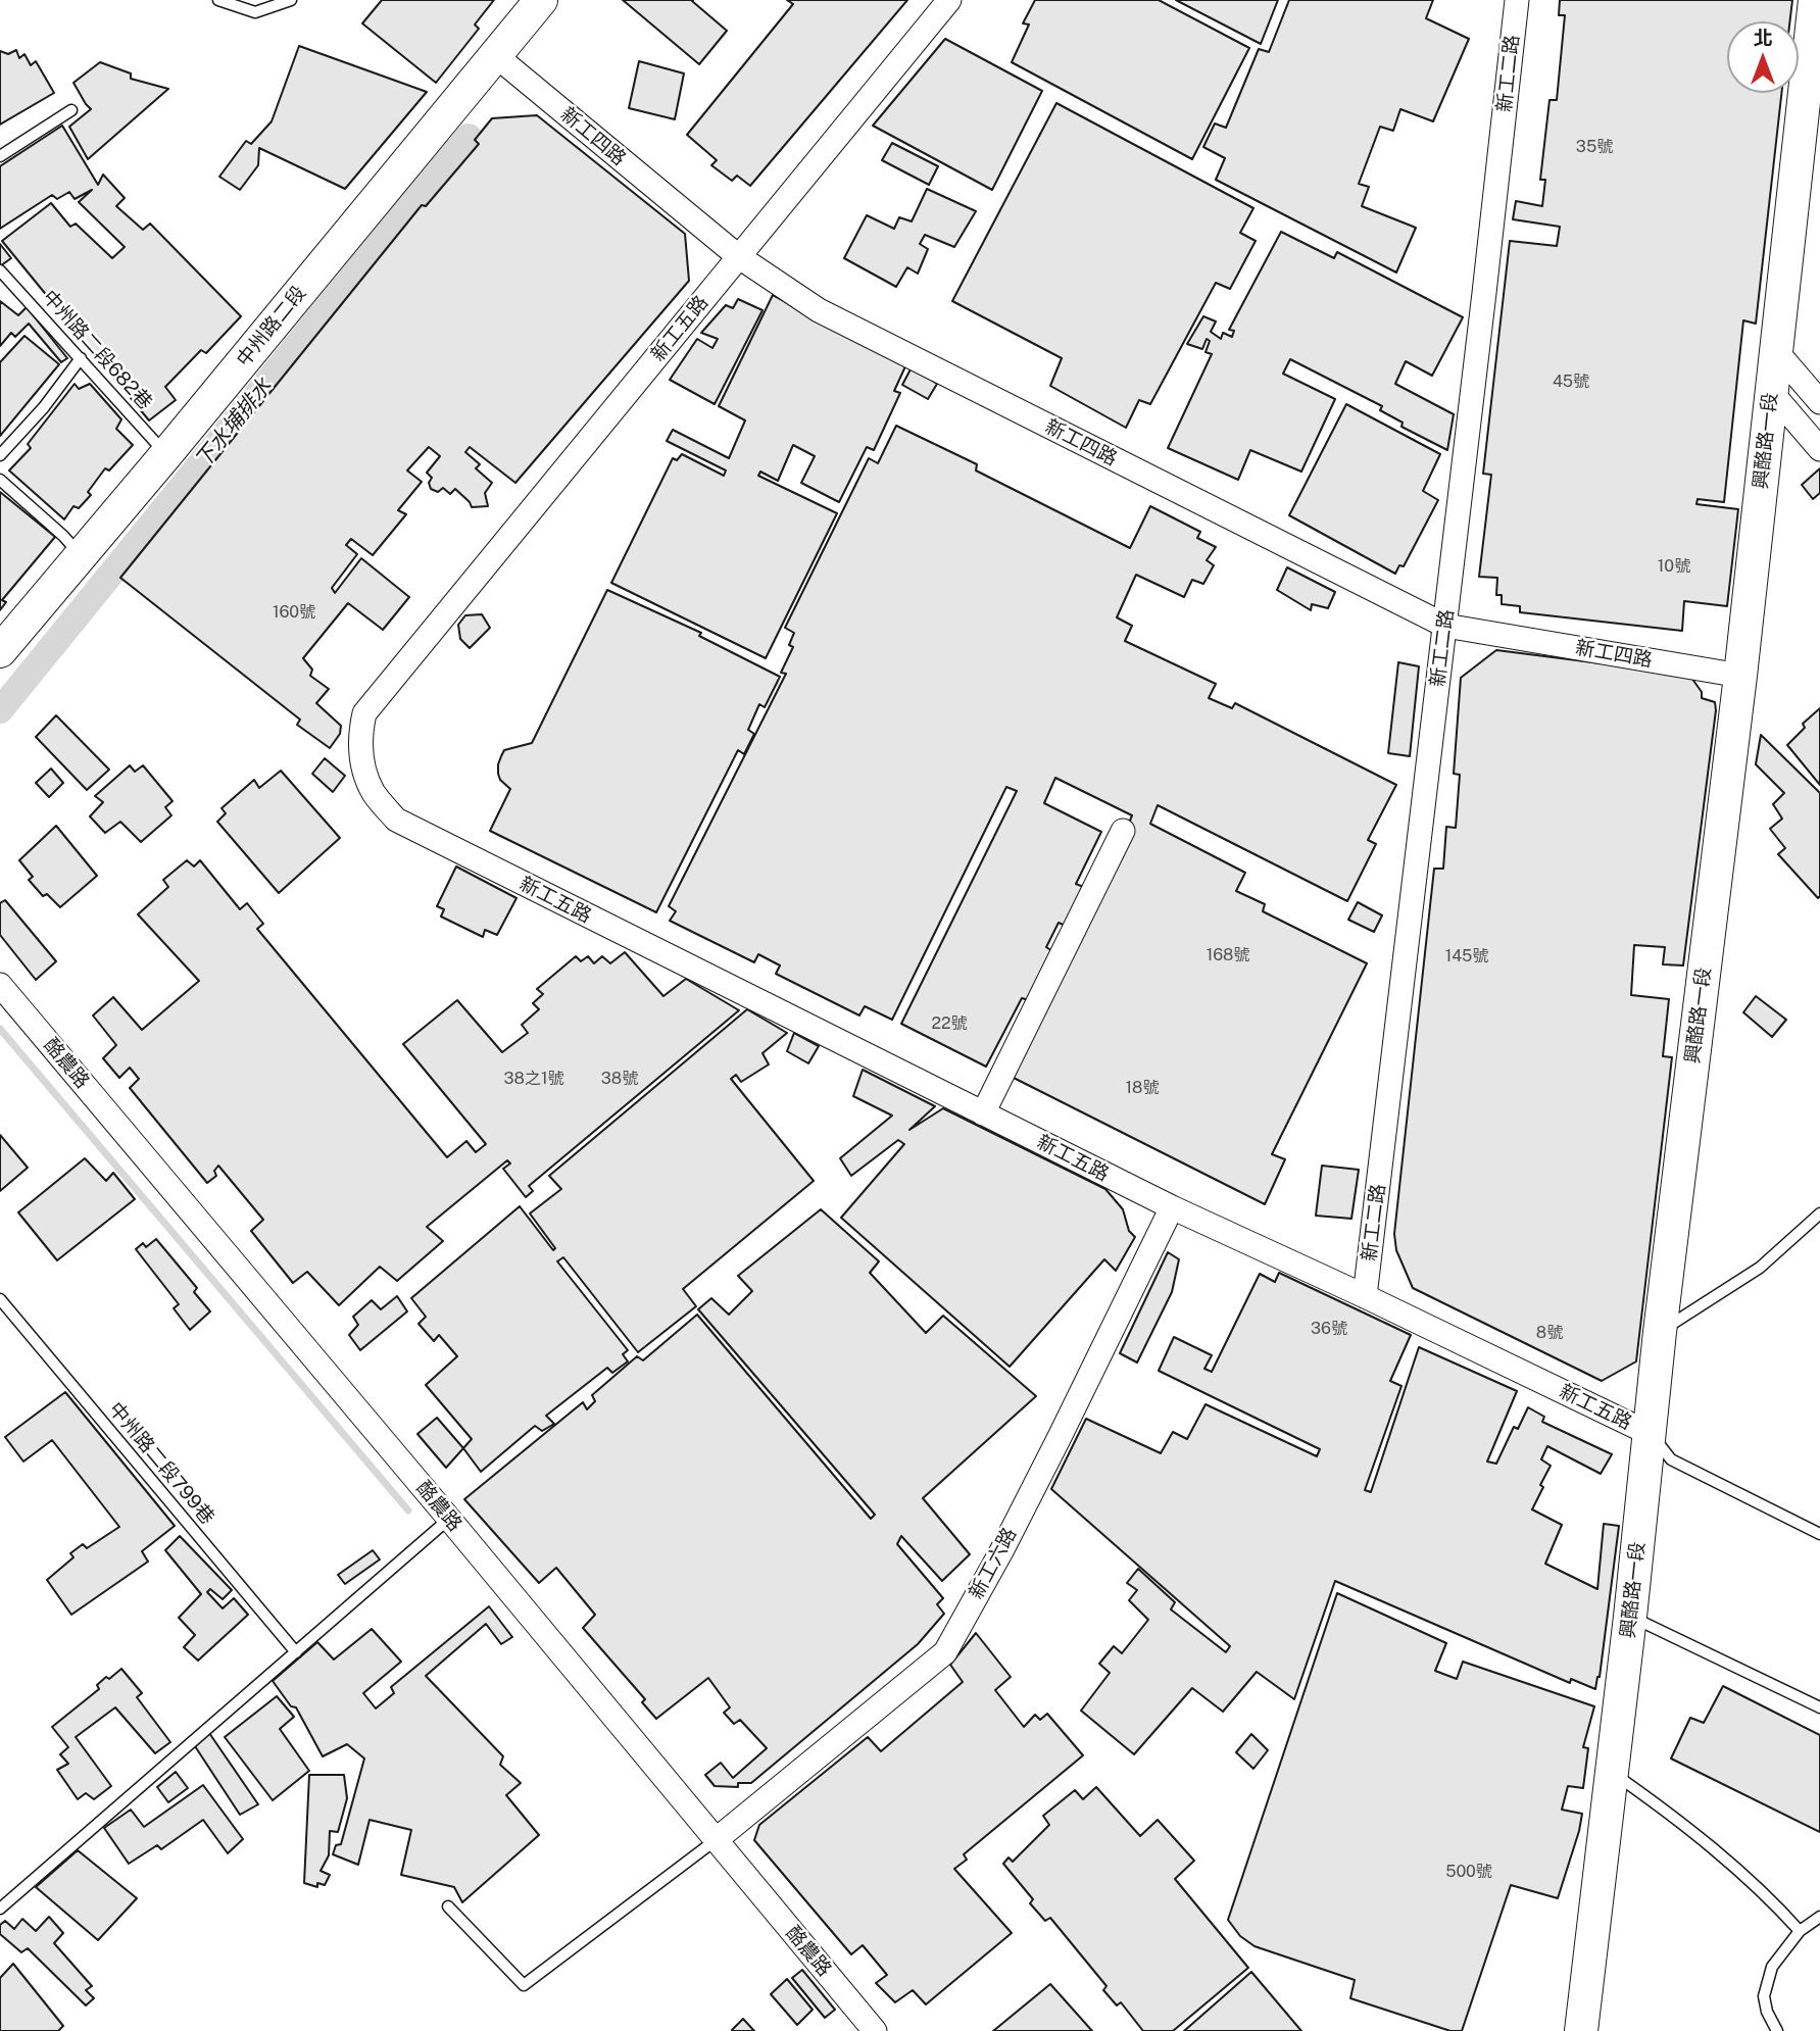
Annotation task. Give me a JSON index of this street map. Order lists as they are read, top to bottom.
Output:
{
  "streets": {
    "street": [
      "新工二路",
      "新工四路",
      "中州路二段",
      "新工五路",
      "興酪路一段",
      "酪農路",
      "新工六路"
    ],
    "lane": ["中州路二段682巷", "中州路二段799巷"]
  },
  "crossings": [
    ["新工二路", "新工四路"],
    ["新工二路", "新工五路"],
    ["新工四路", "中州路二段"],
    ["新工四路", "新工五路"],
    ["新工四路", "興酪路一段"],
    ["中州路二段", "中州路二段682巷"],
    ["新工五路", "興酪路一段"],
    ["新工五路", "新工六路"],
    ["酪農路", "新工六路"]
  ],
  "water": ["下水埔排水"],
  "house_numbers": [
    "35號",
    "45號",
    "10號",
    "160號",
    "168號",
    "145號",
    "22號",
    "38之1號",
    "38號",
    "18號",
    "36號",
    "8號",
    "500號"
  ],
  "north": "top"
}
